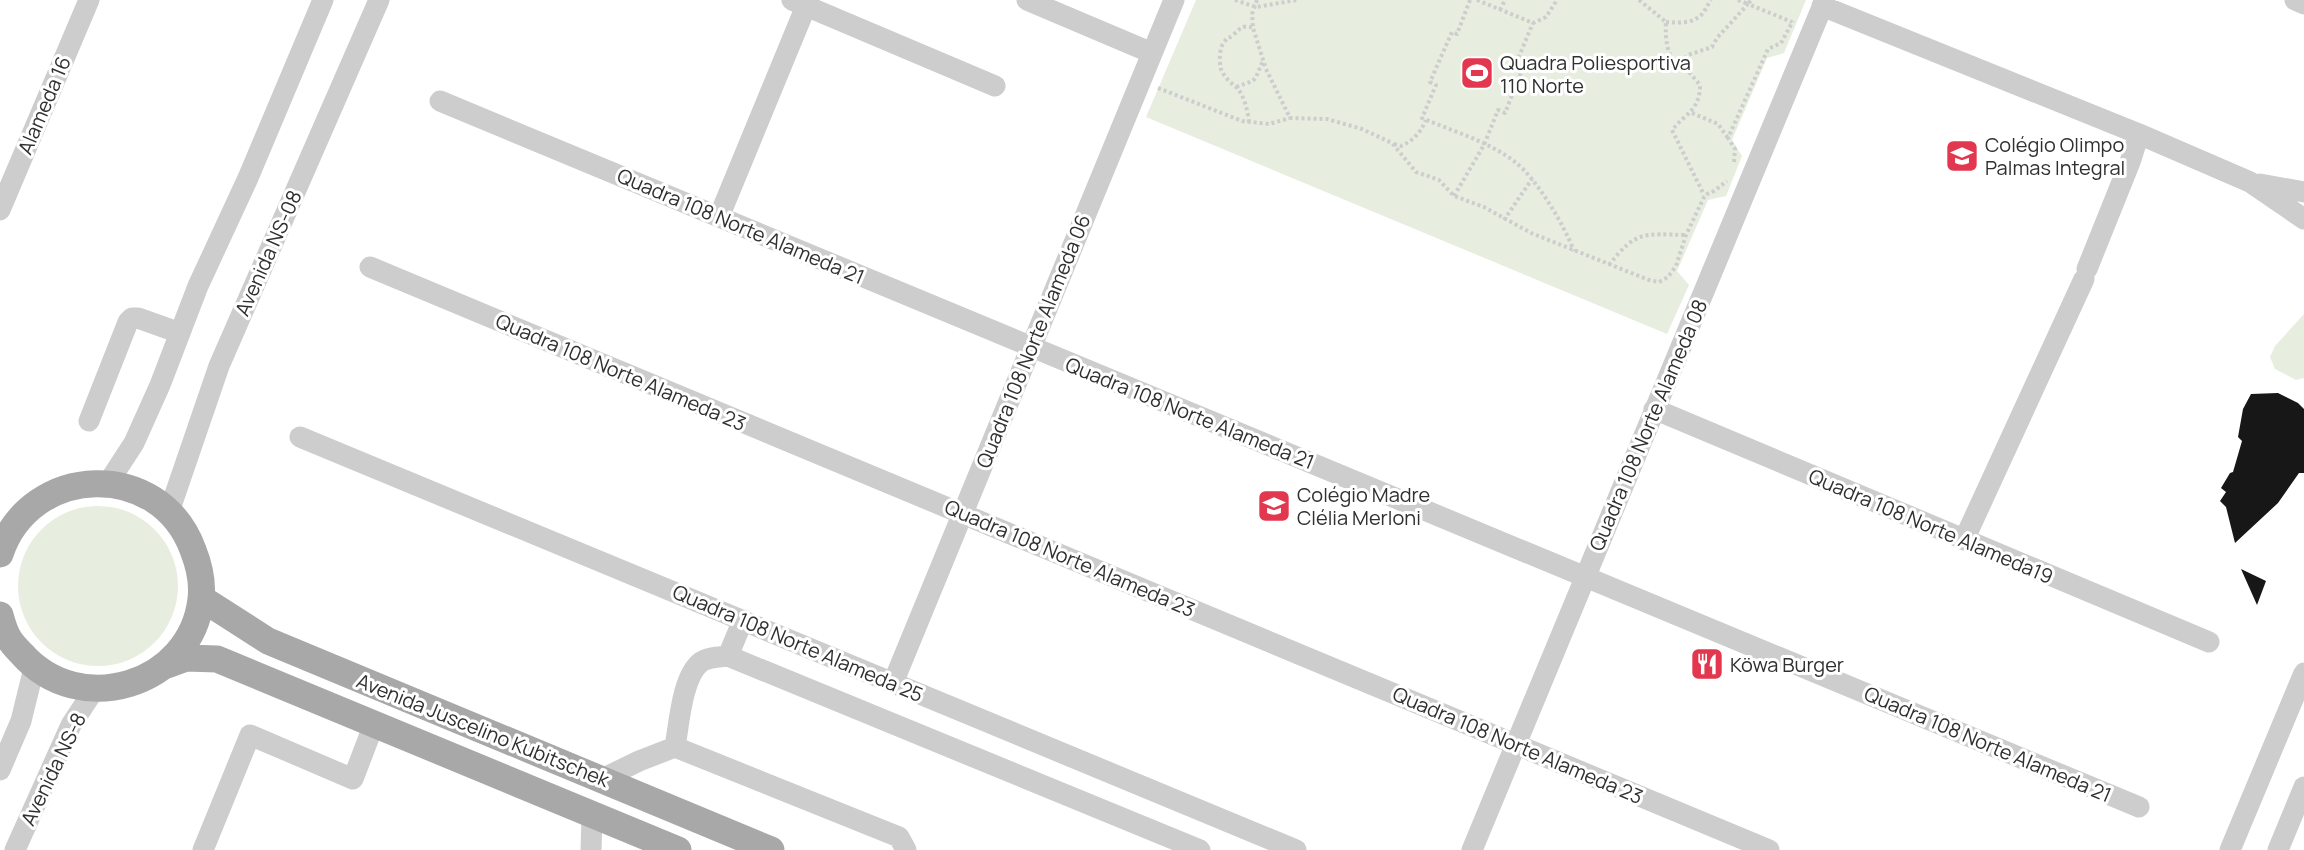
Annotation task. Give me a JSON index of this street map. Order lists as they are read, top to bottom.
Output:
{
  "streets": {
    "main road": ["Avenida Juscelino Kubitschek"],
    "street": [
      "Alameda 16",
      "Quadra 108 Norte Alameda 21",
      "Avenida NS-08",
      "Quadra 108 Norte Alameda 06",
      "Quadra 108 Norte Alameda 23",
      "Quadra 108 Norte Alameda 08",
      "Quadra 108 Norte Alameda19",
      "Quadra 108 Norte Alameda 25",
      "Avenida NS-8"
    ]
  },
  "crossings": [
    ["Quadra 108 Norte Alameda 21", "Quadra 108 Norte Alameda 06"],
    ["Quadra 108 Norte Alameda 21", "Quadra 108 Norte Alameda 08"],
    ["Quadra 108 Norte Alameda 06", "Quadra 108 Norte Alameda 23"],
    ["Quadra 108 Norte Alameda 06", "Quadra 108 Norte Alameda 25"],
    ["Quadra 108 Norte Alameda 23", "Quadra 108 Norte Alameda 08"],
    ["Quadra 108 Norte Alameda 08", "Quadra 108 Norte Alameda19"]
  ],
  "places": {
    "sports": ["Quadra Poliesportiva 110 Norte"],
    "school or university": ["Colégio Olimpo Palmas Integral", "Colégio Madre Clélia Merloni"],
    "restaurant": ["Köwa Burger"]
  }
}
